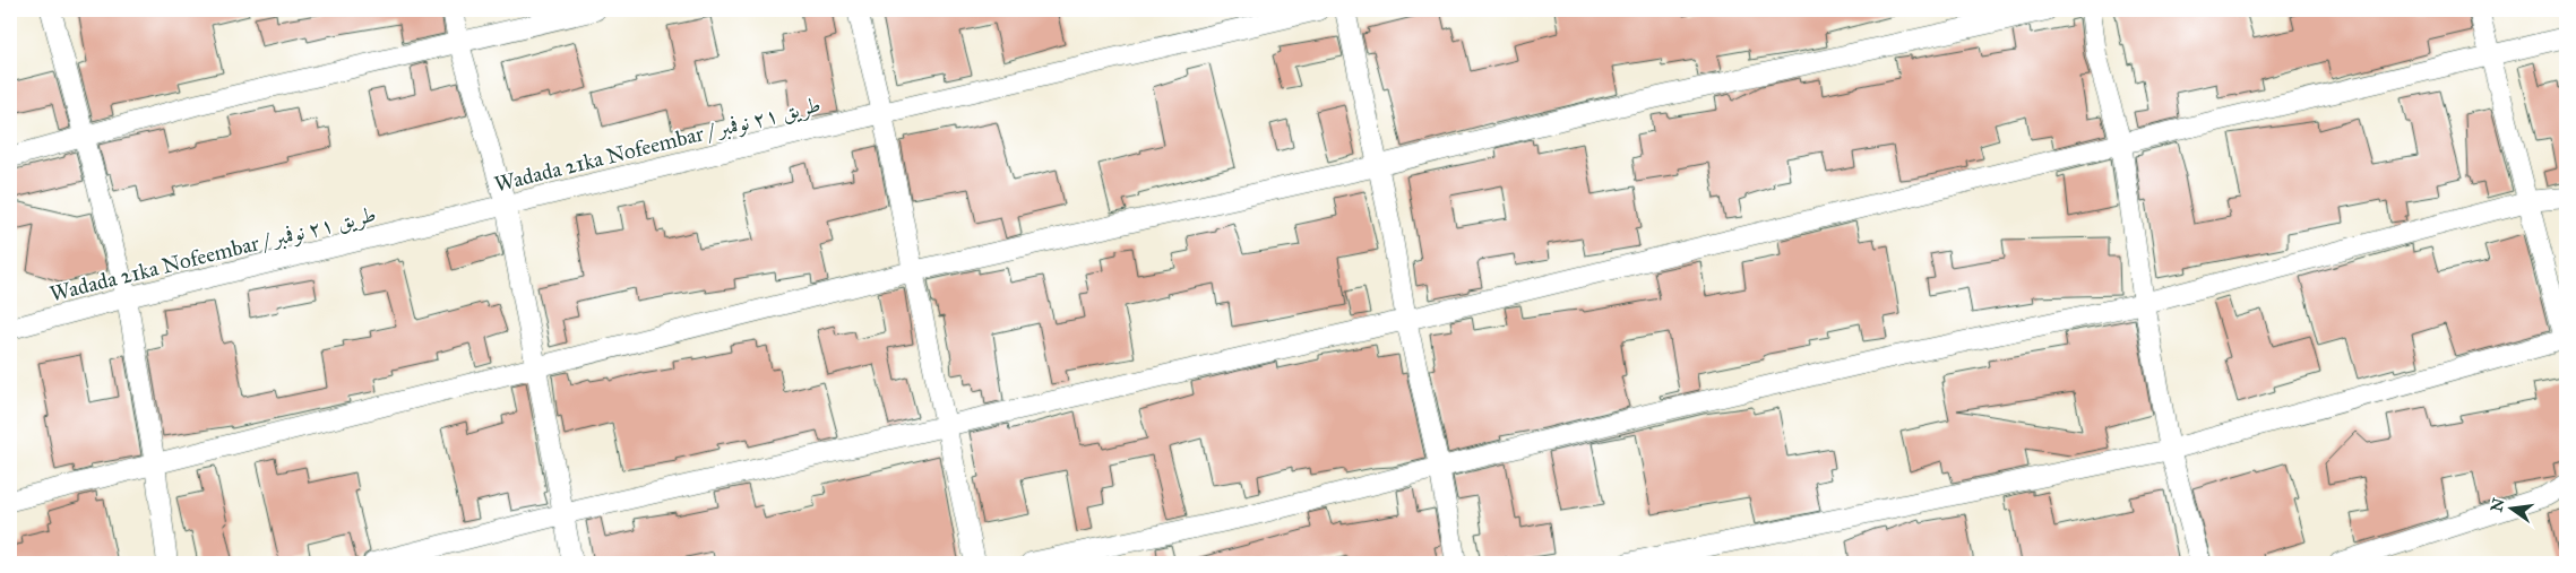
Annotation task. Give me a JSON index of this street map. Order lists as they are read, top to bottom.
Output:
{
  "streets": {
    "street": ["Wadada 21ka Nofeembar / طريق ٢١ نوفمبر"]
  },
  "north": "left"
}
